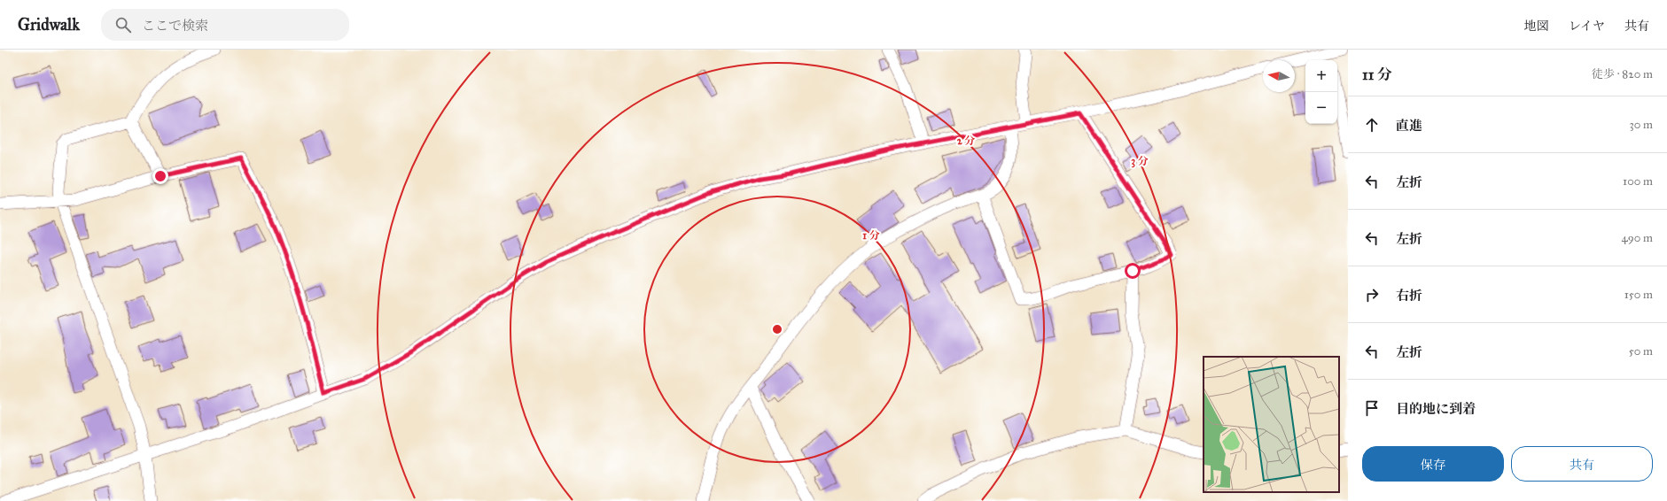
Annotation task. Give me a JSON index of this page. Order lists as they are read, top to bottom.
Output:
{
  "north": "left",
  "page": {
    "header": "Gridwalk",
    "search": "ここで検索",
    "nav": ["地図", "レイヤ", "共有"],
    "heading": ["11 分", "徒歩 · 820 m"],
    "map_buttons": ["+", "−"],
    "list": [
      ["直進", "30 m"],
      ["左折", "100 m"],
      ["左折", "490 m"],
      ["右折", "150 m"],
      ["左折", "50 m"],
      "目的地に到着"
    ],
    "buttons": ["保存", "共有"]
  },
  "rings": ["2 分", "3 分", "1 分"]
}
